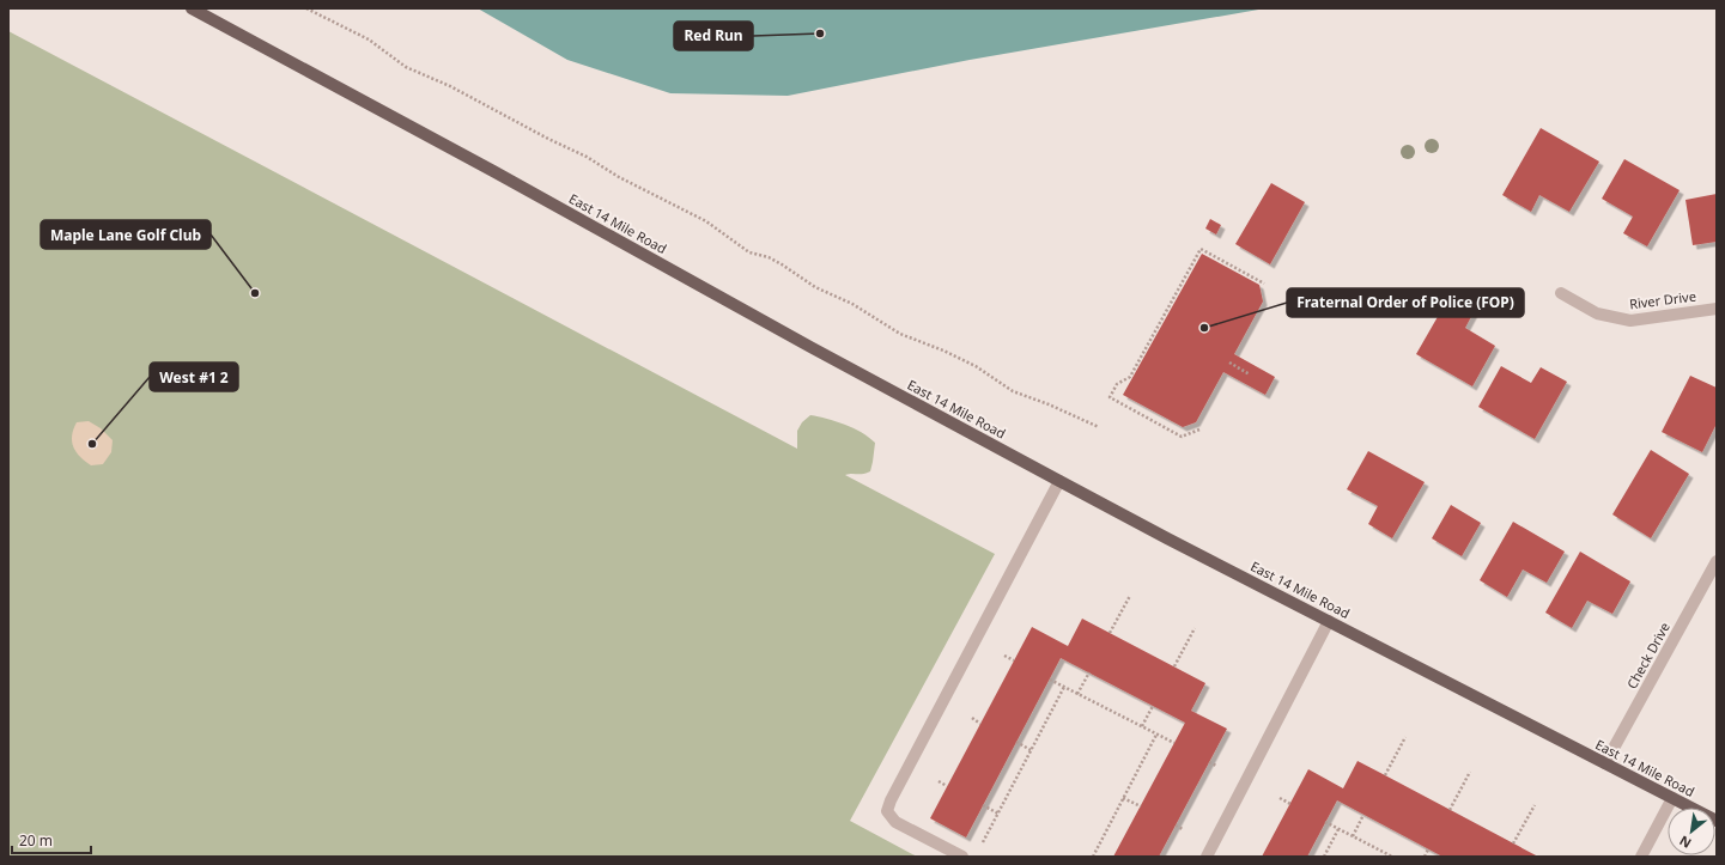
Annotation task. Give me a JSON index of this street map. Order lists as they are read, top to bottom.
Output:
{
  "streets": {
    "main road": ["East 14 Mile Road"],
    "street": ["River Drive", "Check Drive"]
  },
  "crossings": [
    ["East 14 Mile Road", "Check Drive"]
  ],
  "places": [
    "Red Run",
    "Maple Lane Golf Club",
    "Fraternal Order of Police (FOP)",
    "West #1 2"
  ],
  "scale_bar": "20 m",
  "north": "bottom left"
}
